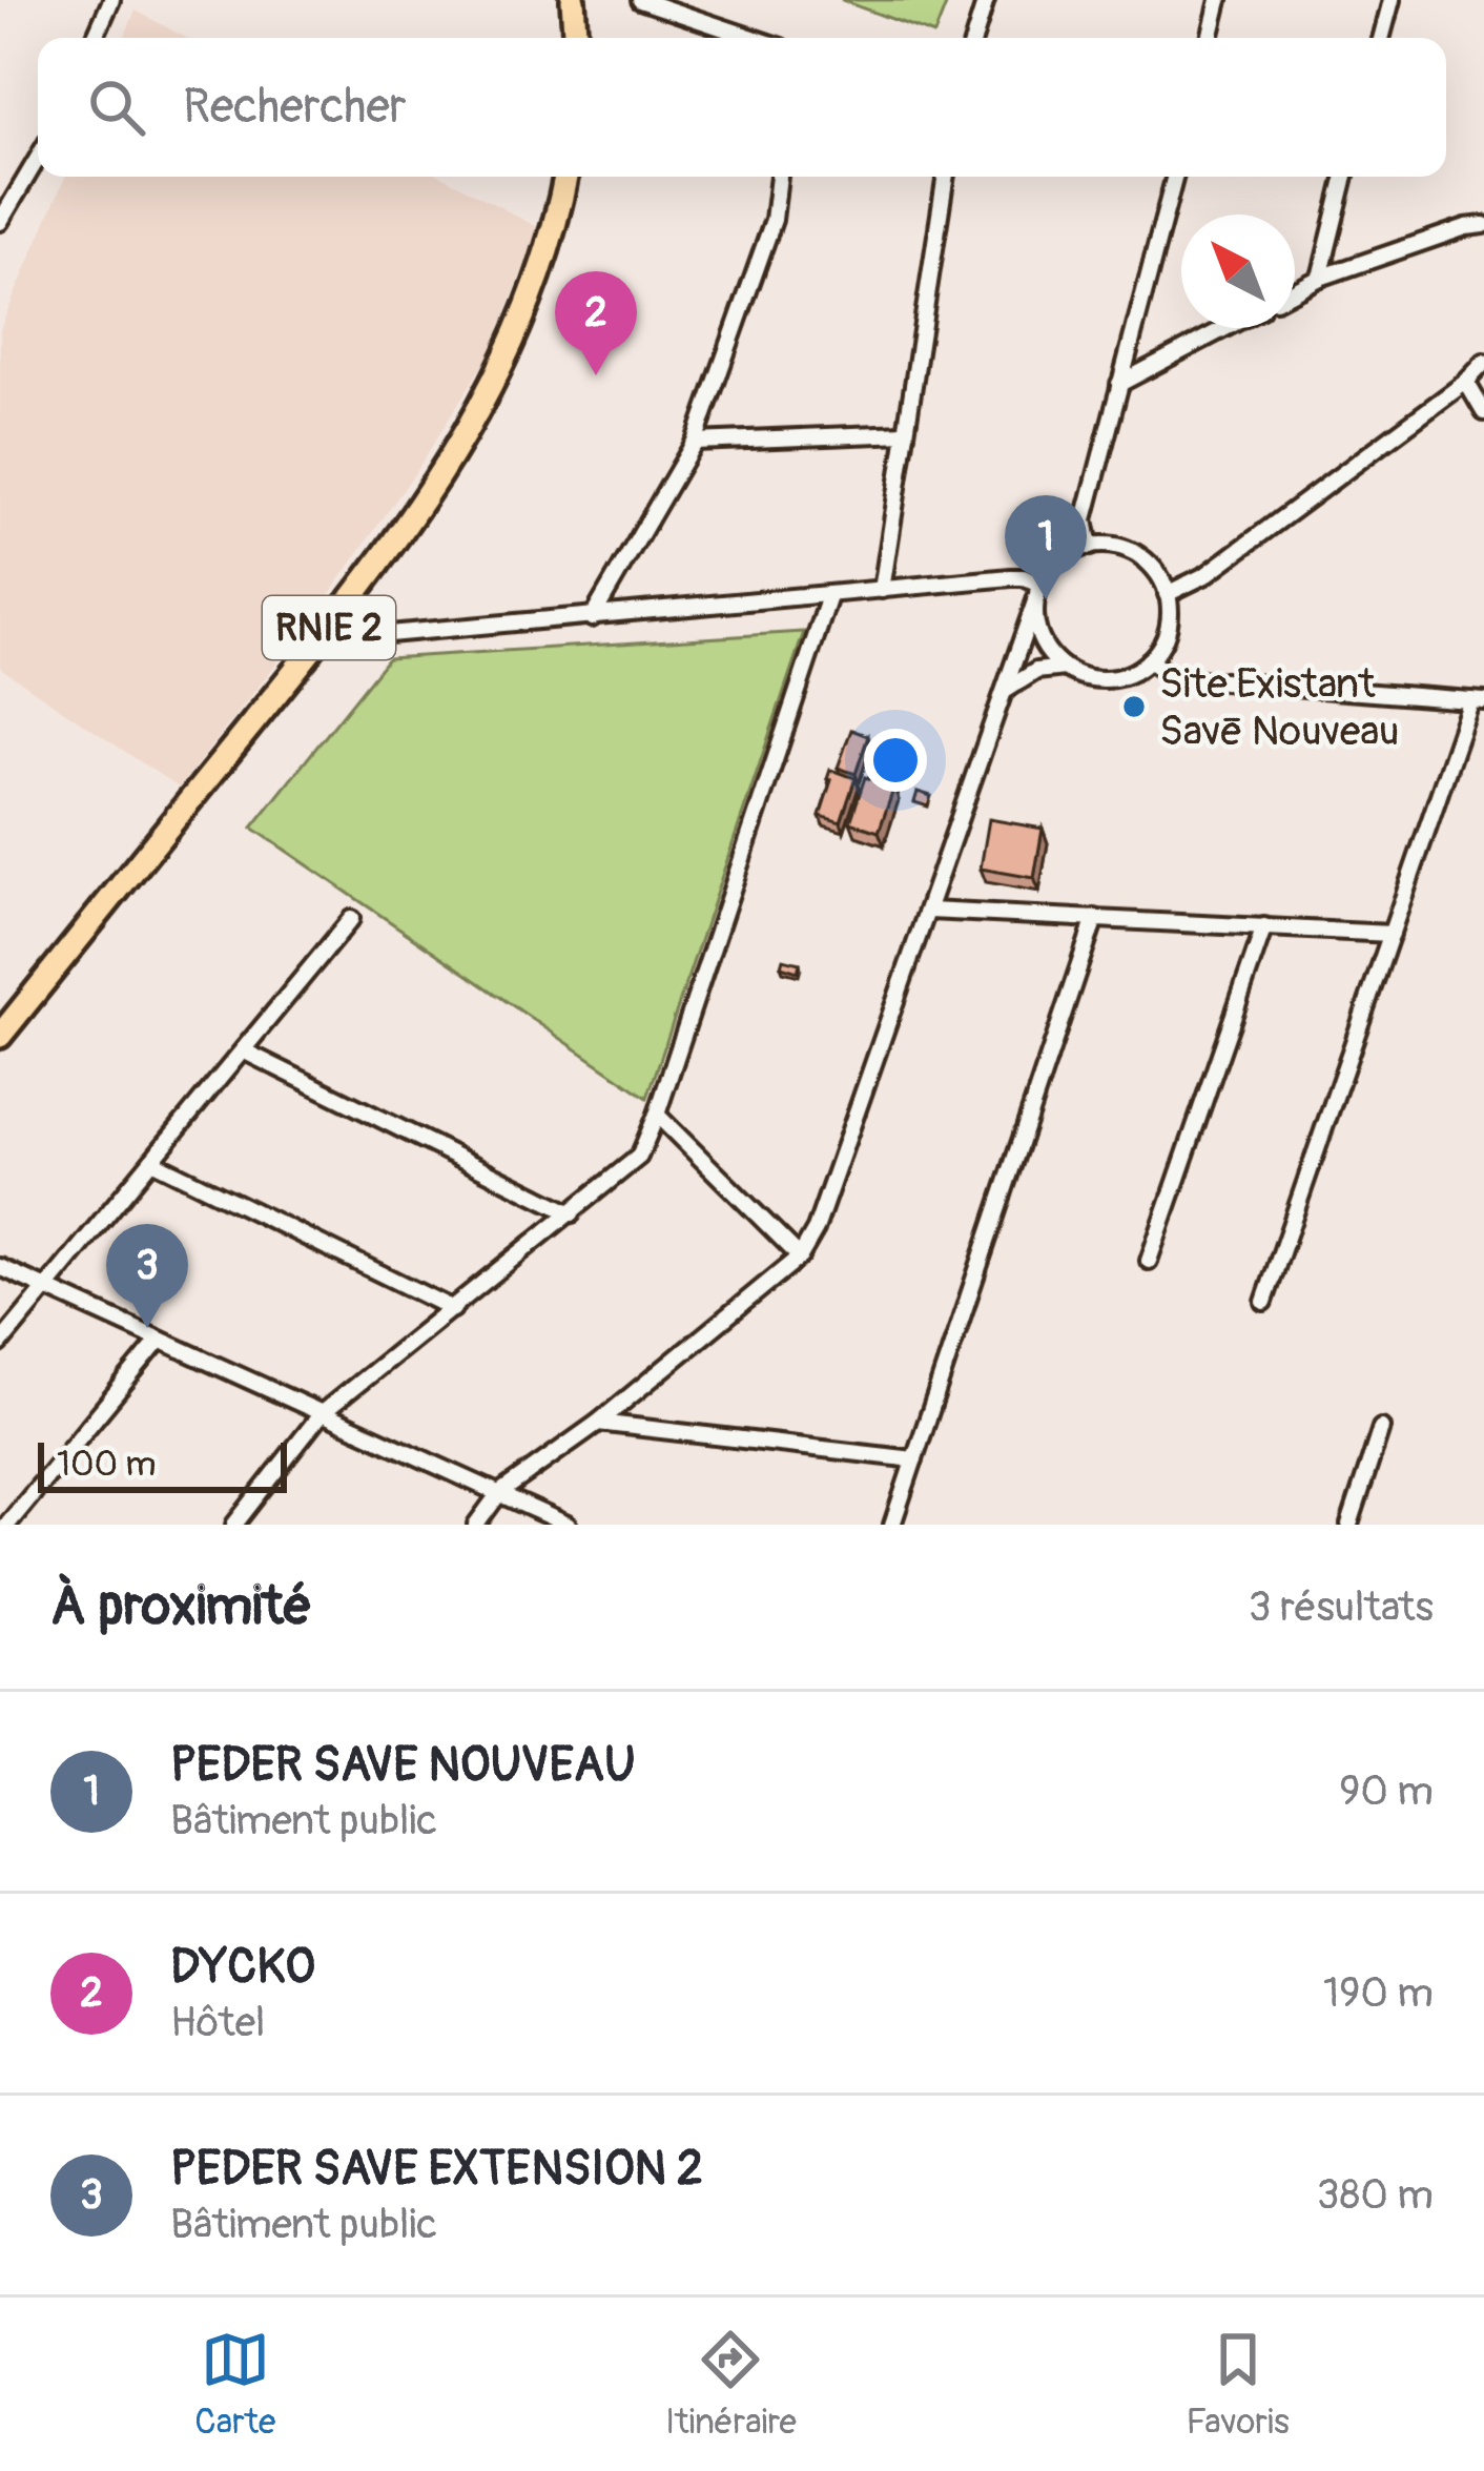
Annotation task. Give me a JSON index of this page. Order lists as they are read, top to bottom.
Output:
{
  "streets": {
    "main road": ["RNIE 2"]
  },
  "places": ["Site Existant Savē Nouveau"],
  "scale_bar": "100 m",
  "north": "top left",
  "page": {
    "search": "Rechercher",
    "pins": ["2", "1", "3"],
    "scale": "100 m",
    "heading": ["À proximité", "3 résultats"],
    "list": [
      {
        "mark": "1",
        "name": "PEDER SAVE NOUVEAU",
        "note": "Bâtiment public",
        "value": "90 m"
      },
      {
        "mark": "2",
        "name": "DYCKO",
        "note": "Hôtel",
        "value": "190 m"
      },
      {
        "mark": "3",
        "name": "PEDER SAVE EXTENSION 2",
        "note": "Bâtiment public",
        "value": "380 m"
      }
    ],
    "nav": ["Carte", "Itinéraire", "Favoris"]
  }
}
